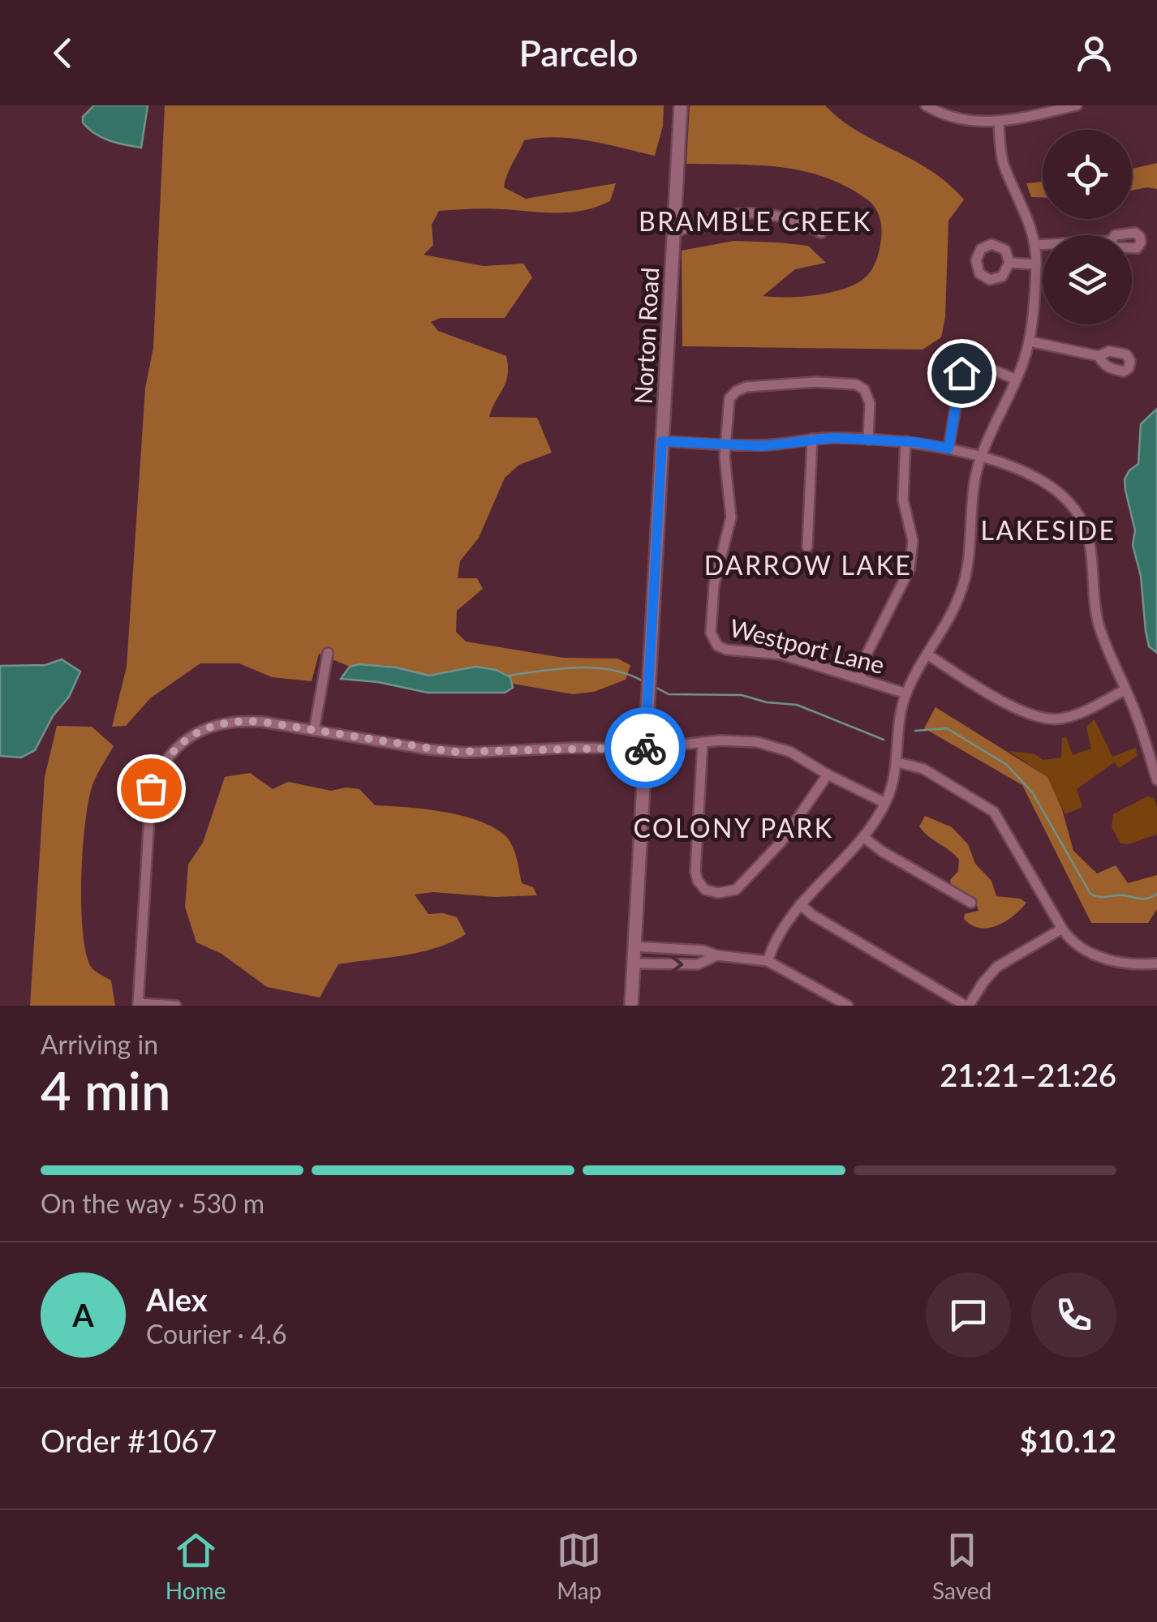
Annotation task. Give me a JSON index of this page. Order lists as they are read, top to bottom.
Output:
{
  "streets": {
    "street": ["Norton Road", "Westport Lane"]
  },
  "districts": [
    "BRAMBLE CREEK",
    "LAKESIDE",
    "DARROW LAKE",
    "COLONY PARK"
  ],
  "page": {
    "header": "Parcelo",
    "heading": ["4 min", "Arriving in", "21:21–21:26"],
    "panel": [
      "Alex",
      "Courier · 4.6",
      "Order #1067",
      "$10.12"
    ],
    "bar": "On the way · 530 m",
    "round": "A",
    "tabs": ["Home", "Map", "Saved"]
  }
}
